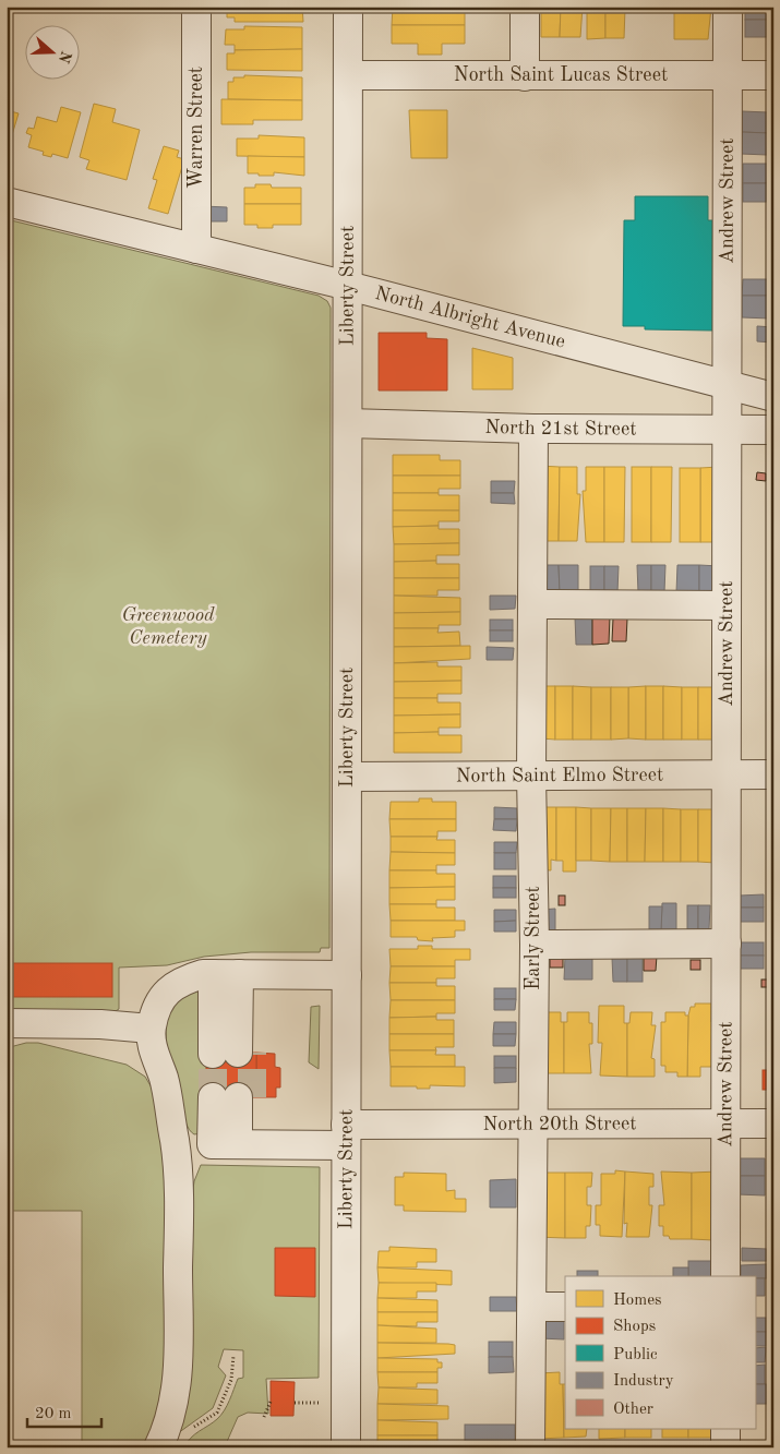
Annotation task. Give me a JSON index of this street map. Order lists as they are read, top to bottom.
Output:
{
  "streets": {
    "street": [
      "North Saint Lucas Street",
      "Warren Street",
      "Andrew Street",
      "Liberty Street",
      "North Albright Avenue",
      "North 21st Street",
      "North Saint Elmo Street",
      "Early Street",
      "North 20th Street"
    ]
  },
  "crossings": [
    ["North Saint Lucas Street", "Andrew Street"],
    ["North Saint Lucas Street", "Liberty Street"],
    ["Warren Street", "North Albright Avenue"],
    ["Andrew Street", "North Albright Avenue"],
    ["Andrew Street", "North 21st Street"],
    ["Andrew Street", "North Saint Elmo Street"],
    ["Andrew Street", "North 20th Street"],
    ["Liberty Street", "North Albright Avenue"],
    ["Liberty Street", "North 21st Street"],
    ["Liberty Street", "North Saint Elmo Street"],
    ["Liberty Street", "North 20th Street"],
    ["North 21st Street", "Early Street"],
    ["North Saint Elmo Street", "Early Street"],
    ["Early Street", "North 20th Street"]
  ],
  "parks": ["Greenwood Cemetery"],
  "legend": [
    "Homes",
    "Shops",
    "Public",
    "Industry",
    "Other"
  ],
  "scale_bar": "20 m",
  "north": "right"
}
